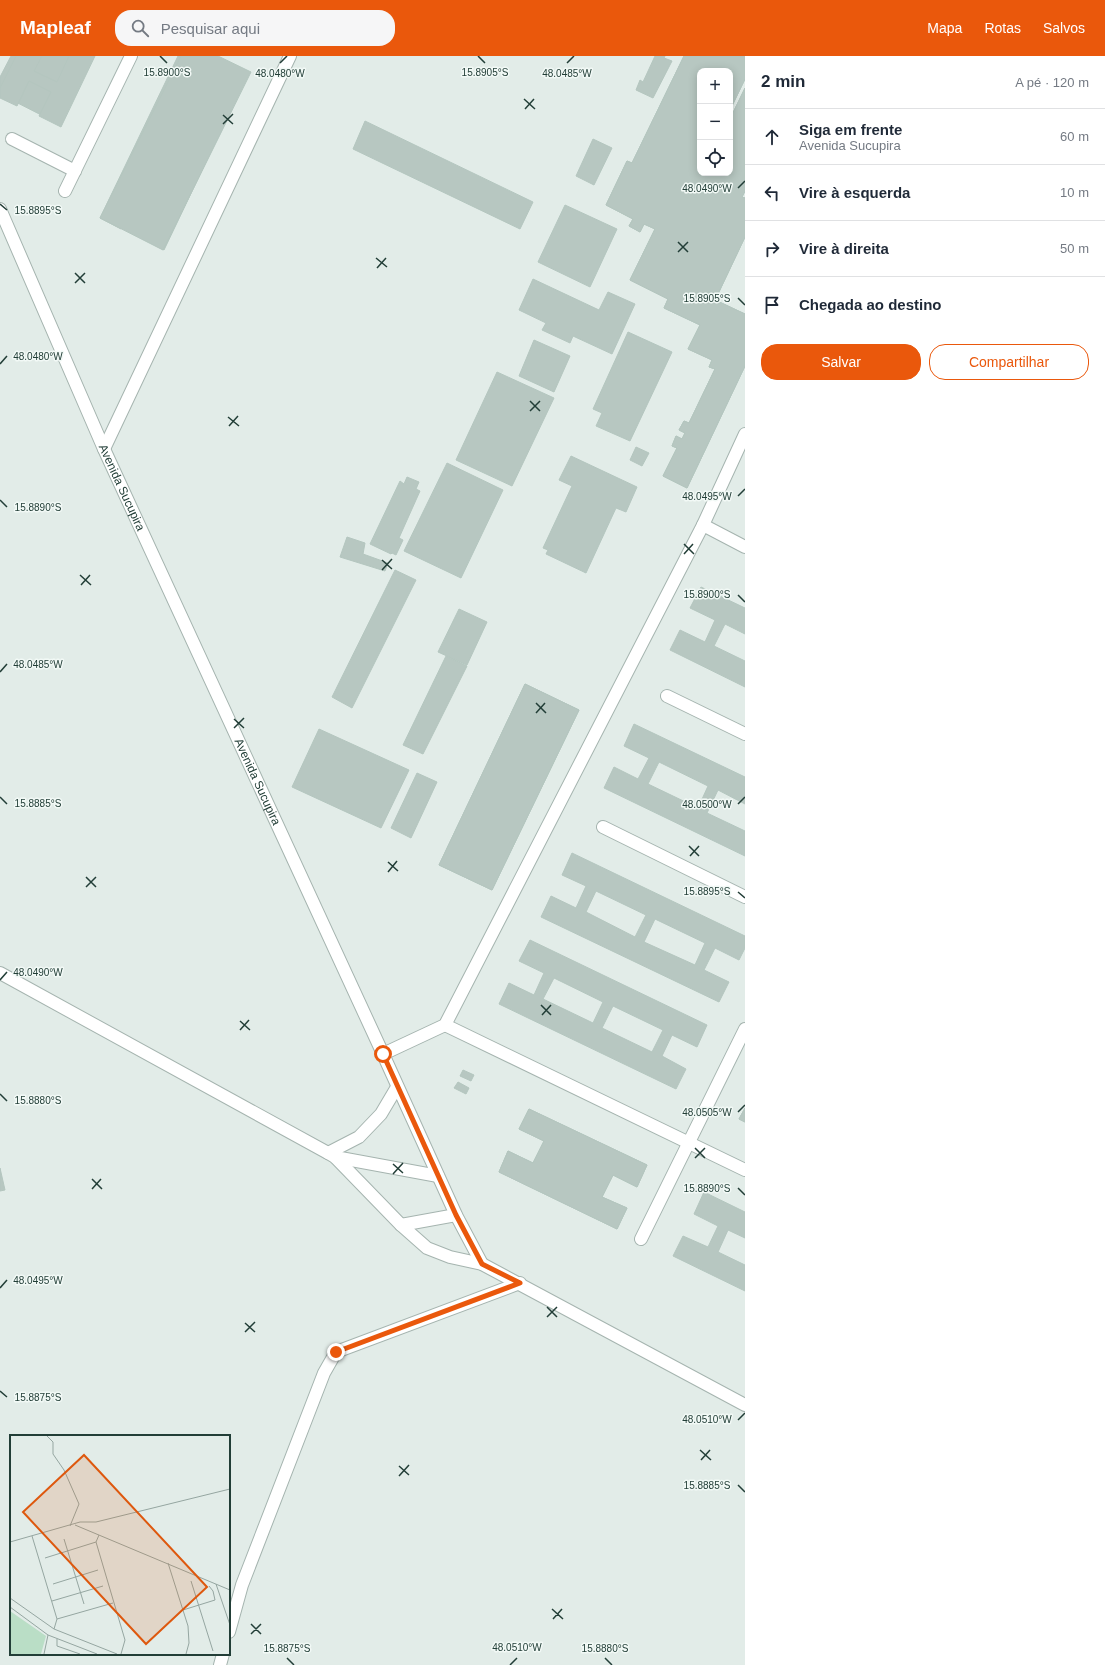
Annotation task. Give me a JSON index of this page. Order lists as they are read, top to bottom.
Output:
{
  "streets": {
    "street": ["Avenida Sucupira"]
  },
  "page": {
    "header": "Mapleaf",
    "search": "Pesquisar aqui",
    "nav": ["Mapa", "Rotas", "Salvos"],
    "heading": ["2 min", "A pé · 120 m"],
    "map_buttons": ["+", "−"],
    "list": [
      ["Siga em frente", "Avenida Sucupira", "60 m"],
      ["Vire à esquerda", "10 m"],
      ["Vire à direita", "50 m"],
      "Chegada ao destino"
    ],
    "buttons": ["Salvar", "Compartilhar"]
  },
  "coordinates": [
    "15.8900°S",
    "15.8905°S",
    "48.0480°W",
    "48.0485°W",
    "48.0490°W",
    "15.8895°S",
    "48.0495°W",
    "15.8890°S",
    "15.8885°S",
    "48.0500°W",
    "15.8880°S",
    "48.0505°W",
    "15.8875°S",
    "48.0510°W"
  ]
}
